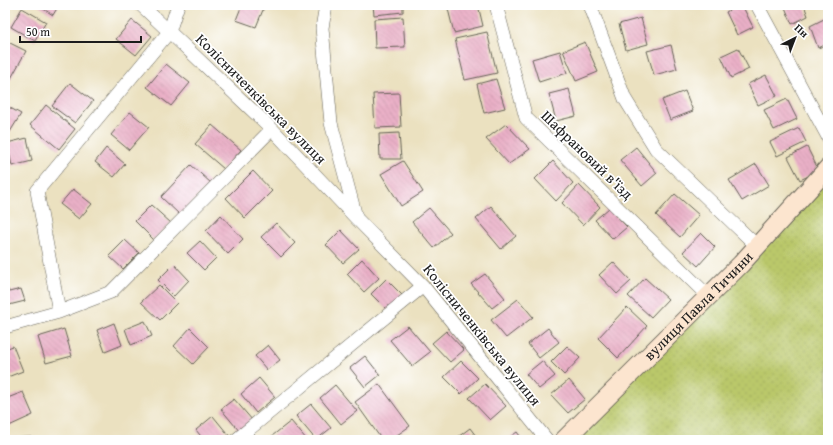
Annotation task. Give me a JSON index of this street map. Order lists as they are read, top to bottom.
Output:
{
  "streets": {
    "main road": ["вулиця Павла Тичини"],
    "street": ["Колісниченківська вулиця", "Шафрановий в'їзд"]
  },
  "crossings": [
    ["Шафрановий в'їзд", "вулиця Павла Тичини"]
  ],
  "scale_bar": "50 m",
  "north": "top right"
}
